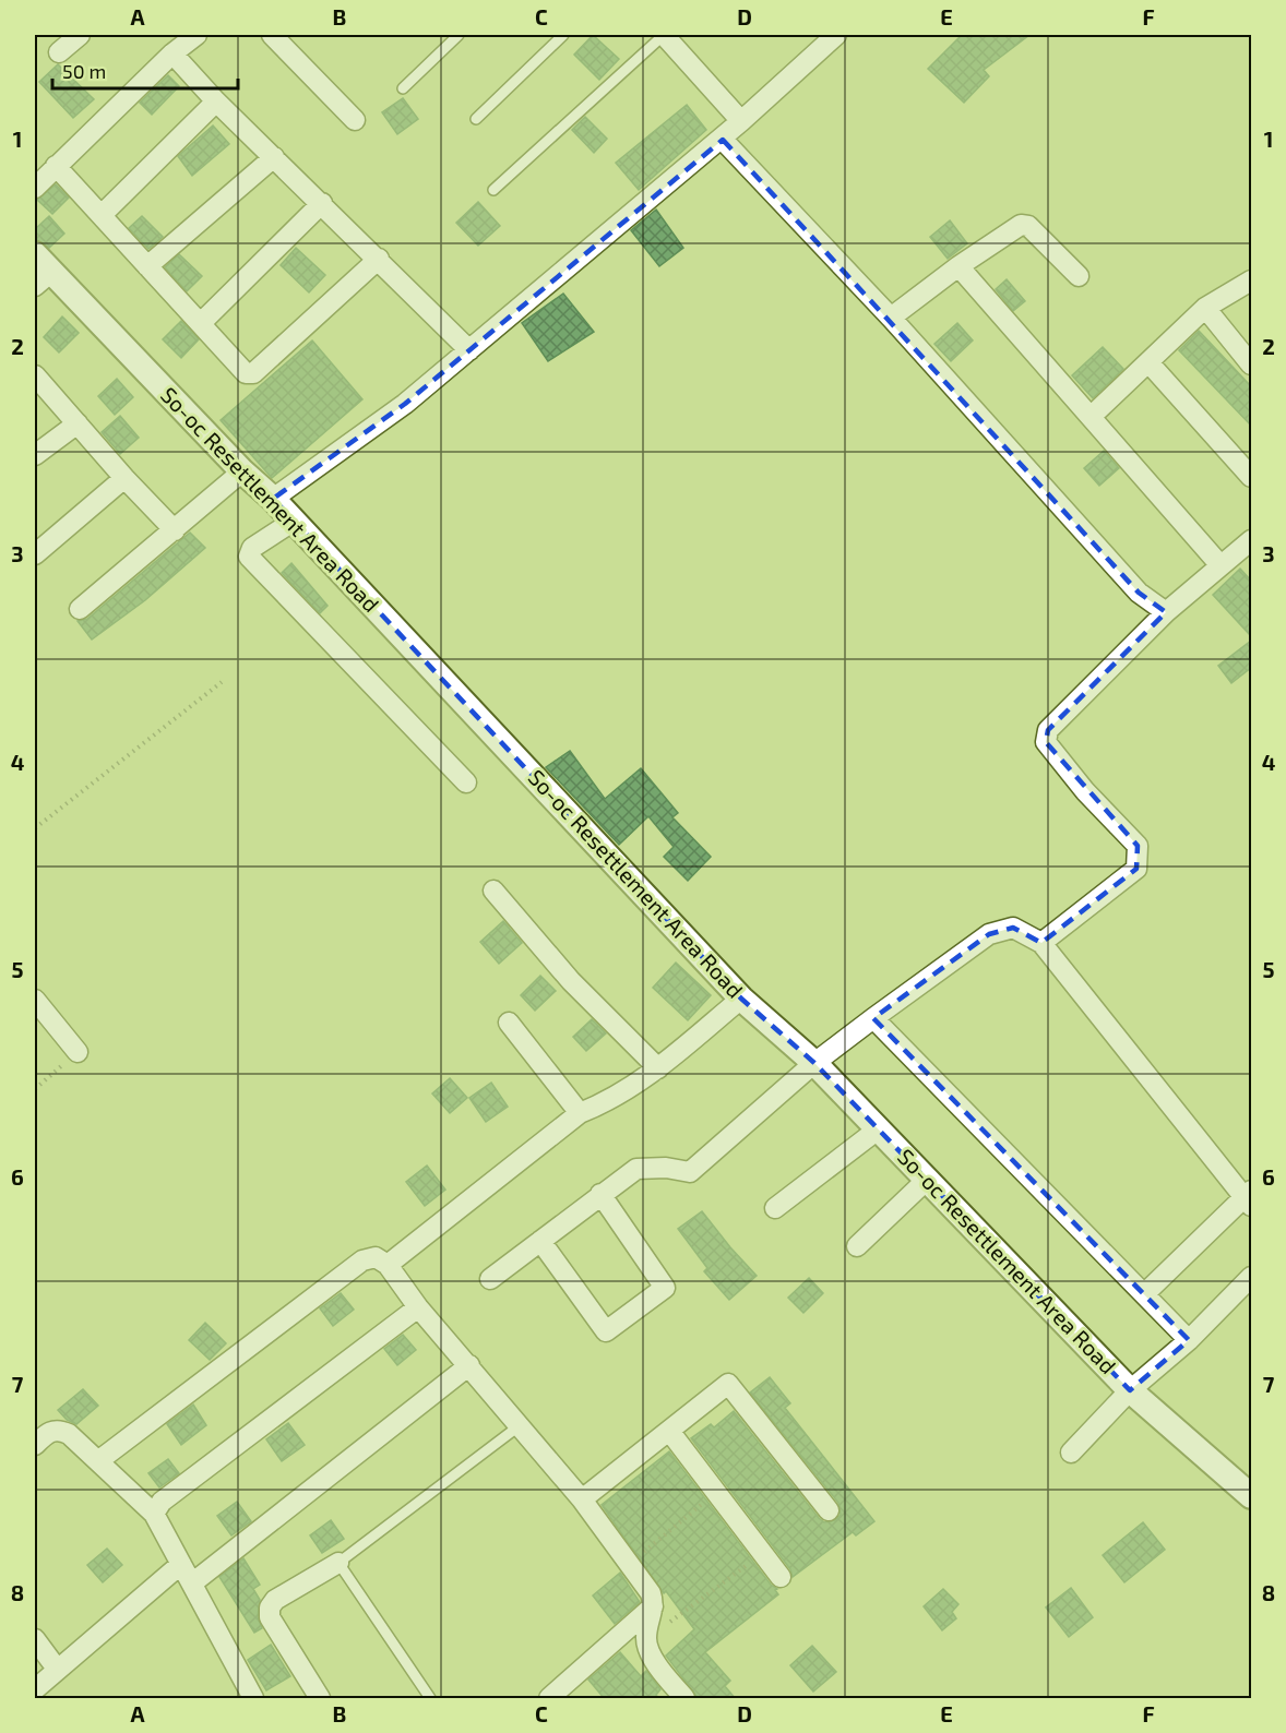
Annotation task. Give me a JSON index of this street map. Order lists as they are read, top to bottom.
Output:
{
  "streets": {
    "street": ["So-oc Resettlement Area Road"]
  },
  "scale_bar": "50 m",
  "grid": {
    "columns": [
      "A",
      "B",
      "C",
      "D",
      "E",
      "F"
    ],
    "rows": [
      "1",
      "2",
      "3",
      "4",
      "5",
      "6",
      "7",
      "8"
    ]
  }
}
